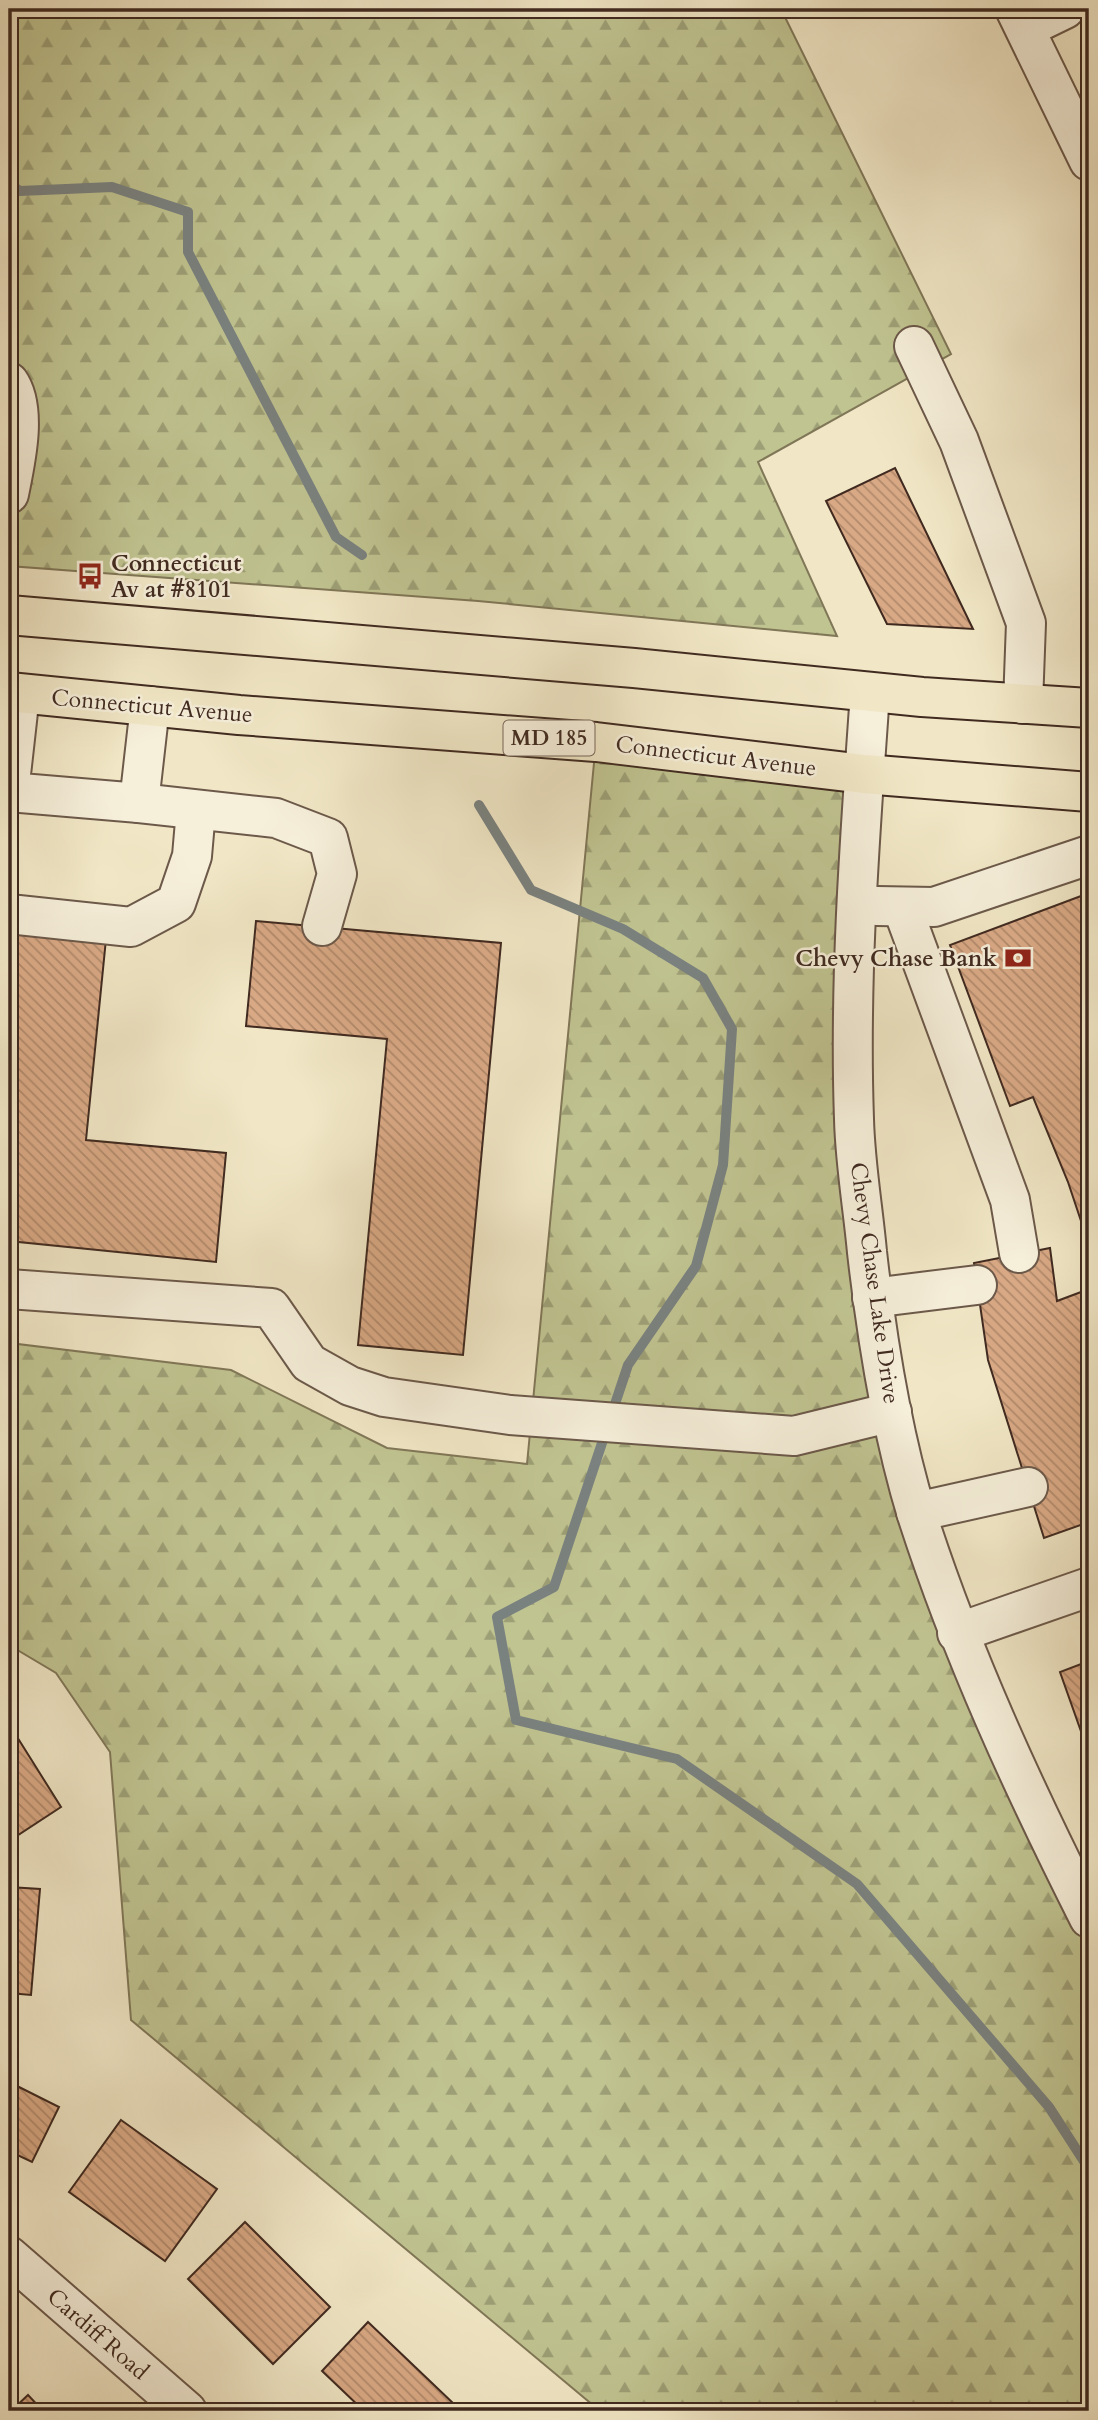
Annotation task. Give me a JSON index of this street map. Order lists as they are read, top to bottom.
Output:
{
  "streets": {
    "main road": ["Connecticut Avenue", "MD 185"],
    "street": ["Chevy Chase Lake Drive", "Cardiff Road"]
  },
  "crossings": [
    ["Connecticut Avenue", "Chevy Chase Lake Drive"]
  ],
  "places": {
    "bus stop": ["Connecticut Av at #8101"],
    "bank": ["Chevy Chase Bank"]
  }
}
